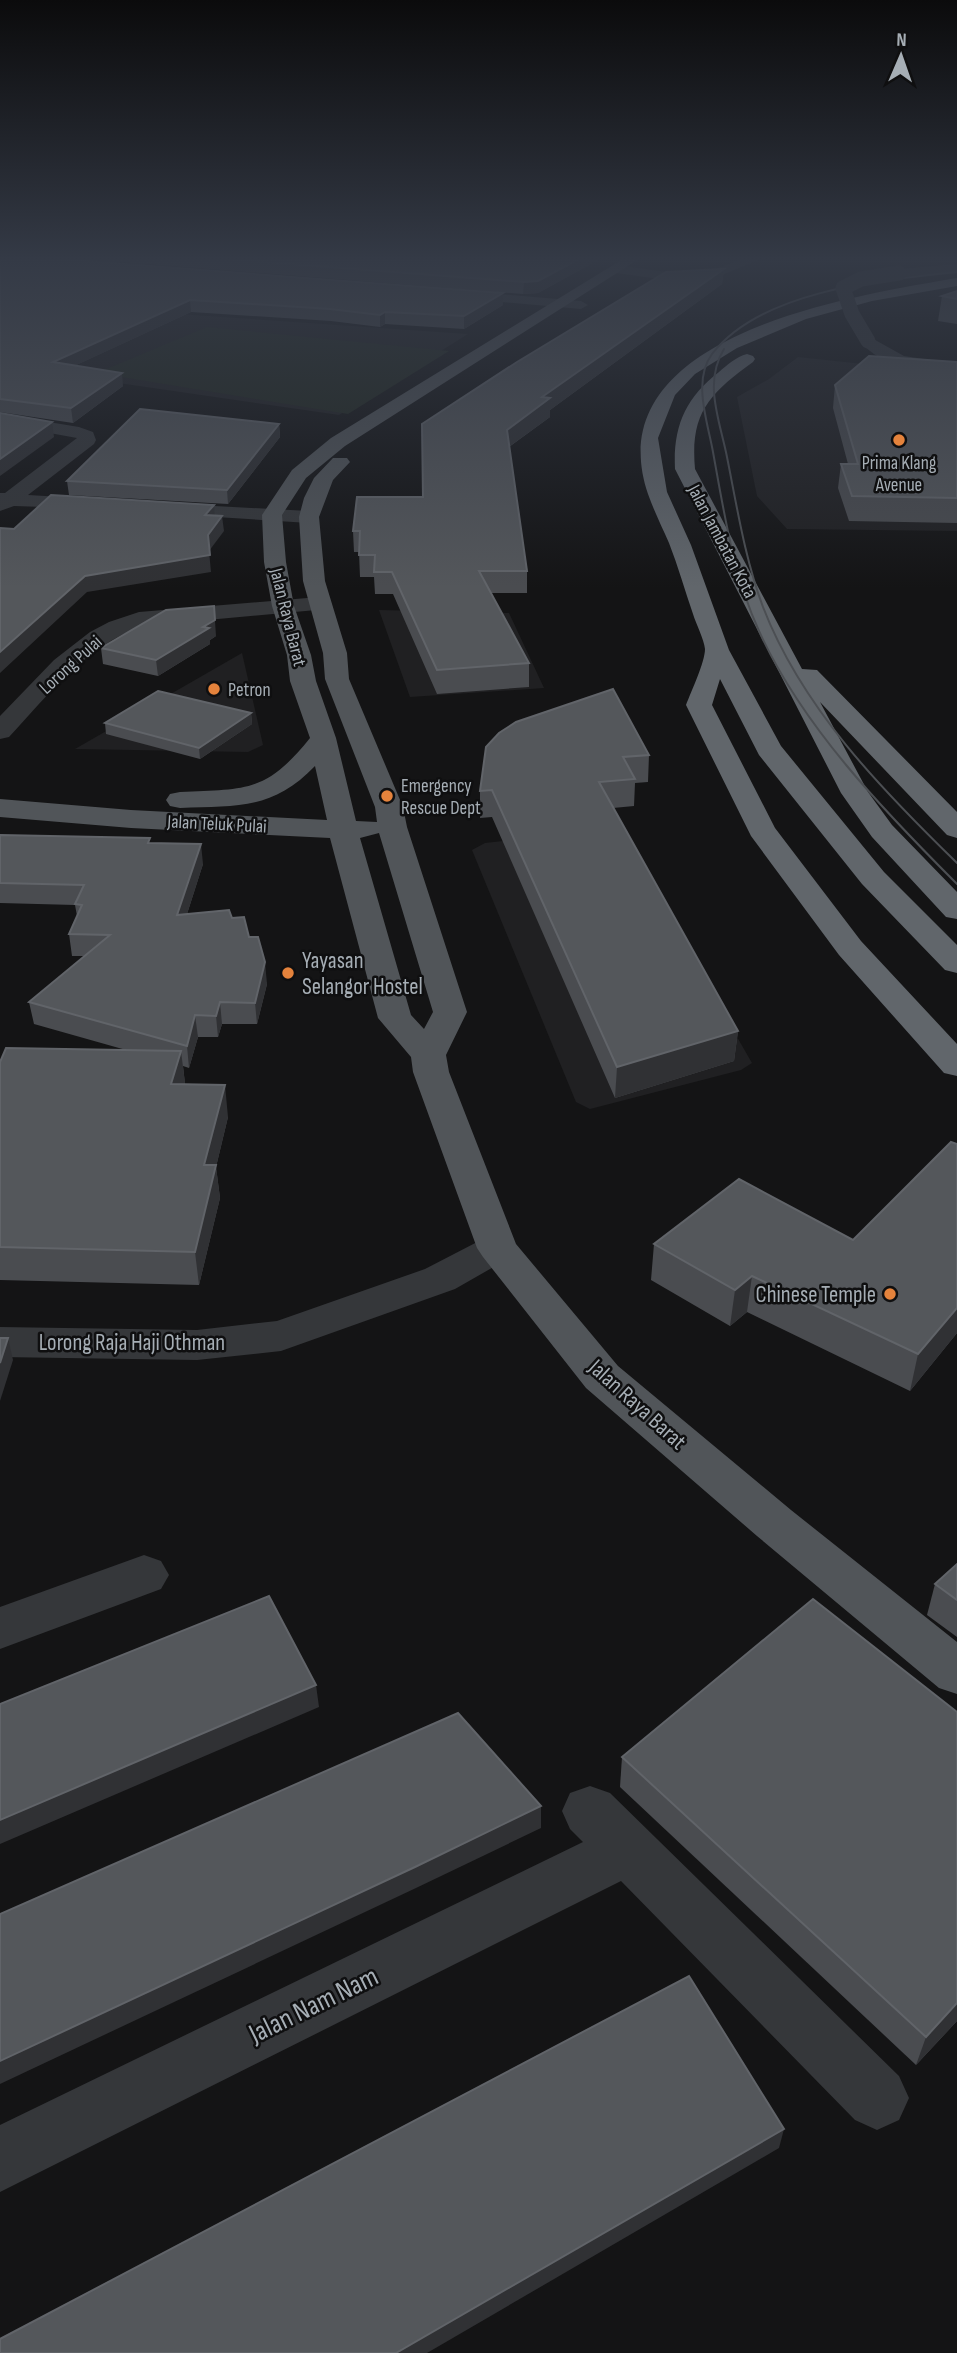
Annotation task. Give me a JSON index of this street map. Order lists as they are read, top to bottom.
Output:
{
  "streets": {
    "highway": ["Jalan Jambatan Kota"],
    "main road": ["Jalan Raya Barat", "Jalan Teluk Pulai"],
    "street": ["Lorong Pulai", "Lorong Raja Haji Othman", "Jalan Nam Nam"]
  },
  "crossings": [
    ["Jalan Raya Barat", "Lorong Pulai"],
    ["Jalan Raya Barat", "Jalan Teluk Pulai"],
    ["Jalan Raya Barat", "Lorong Raja Haji Othman"]
  ],
  "places": [
    "Prima Klang Avenue",
    "Petron",
    "Emergency Rescue Dept",
    "Yayasan Selangor Hostel",
    "Chinese Temple"
  ],
  "north": "top"
}
